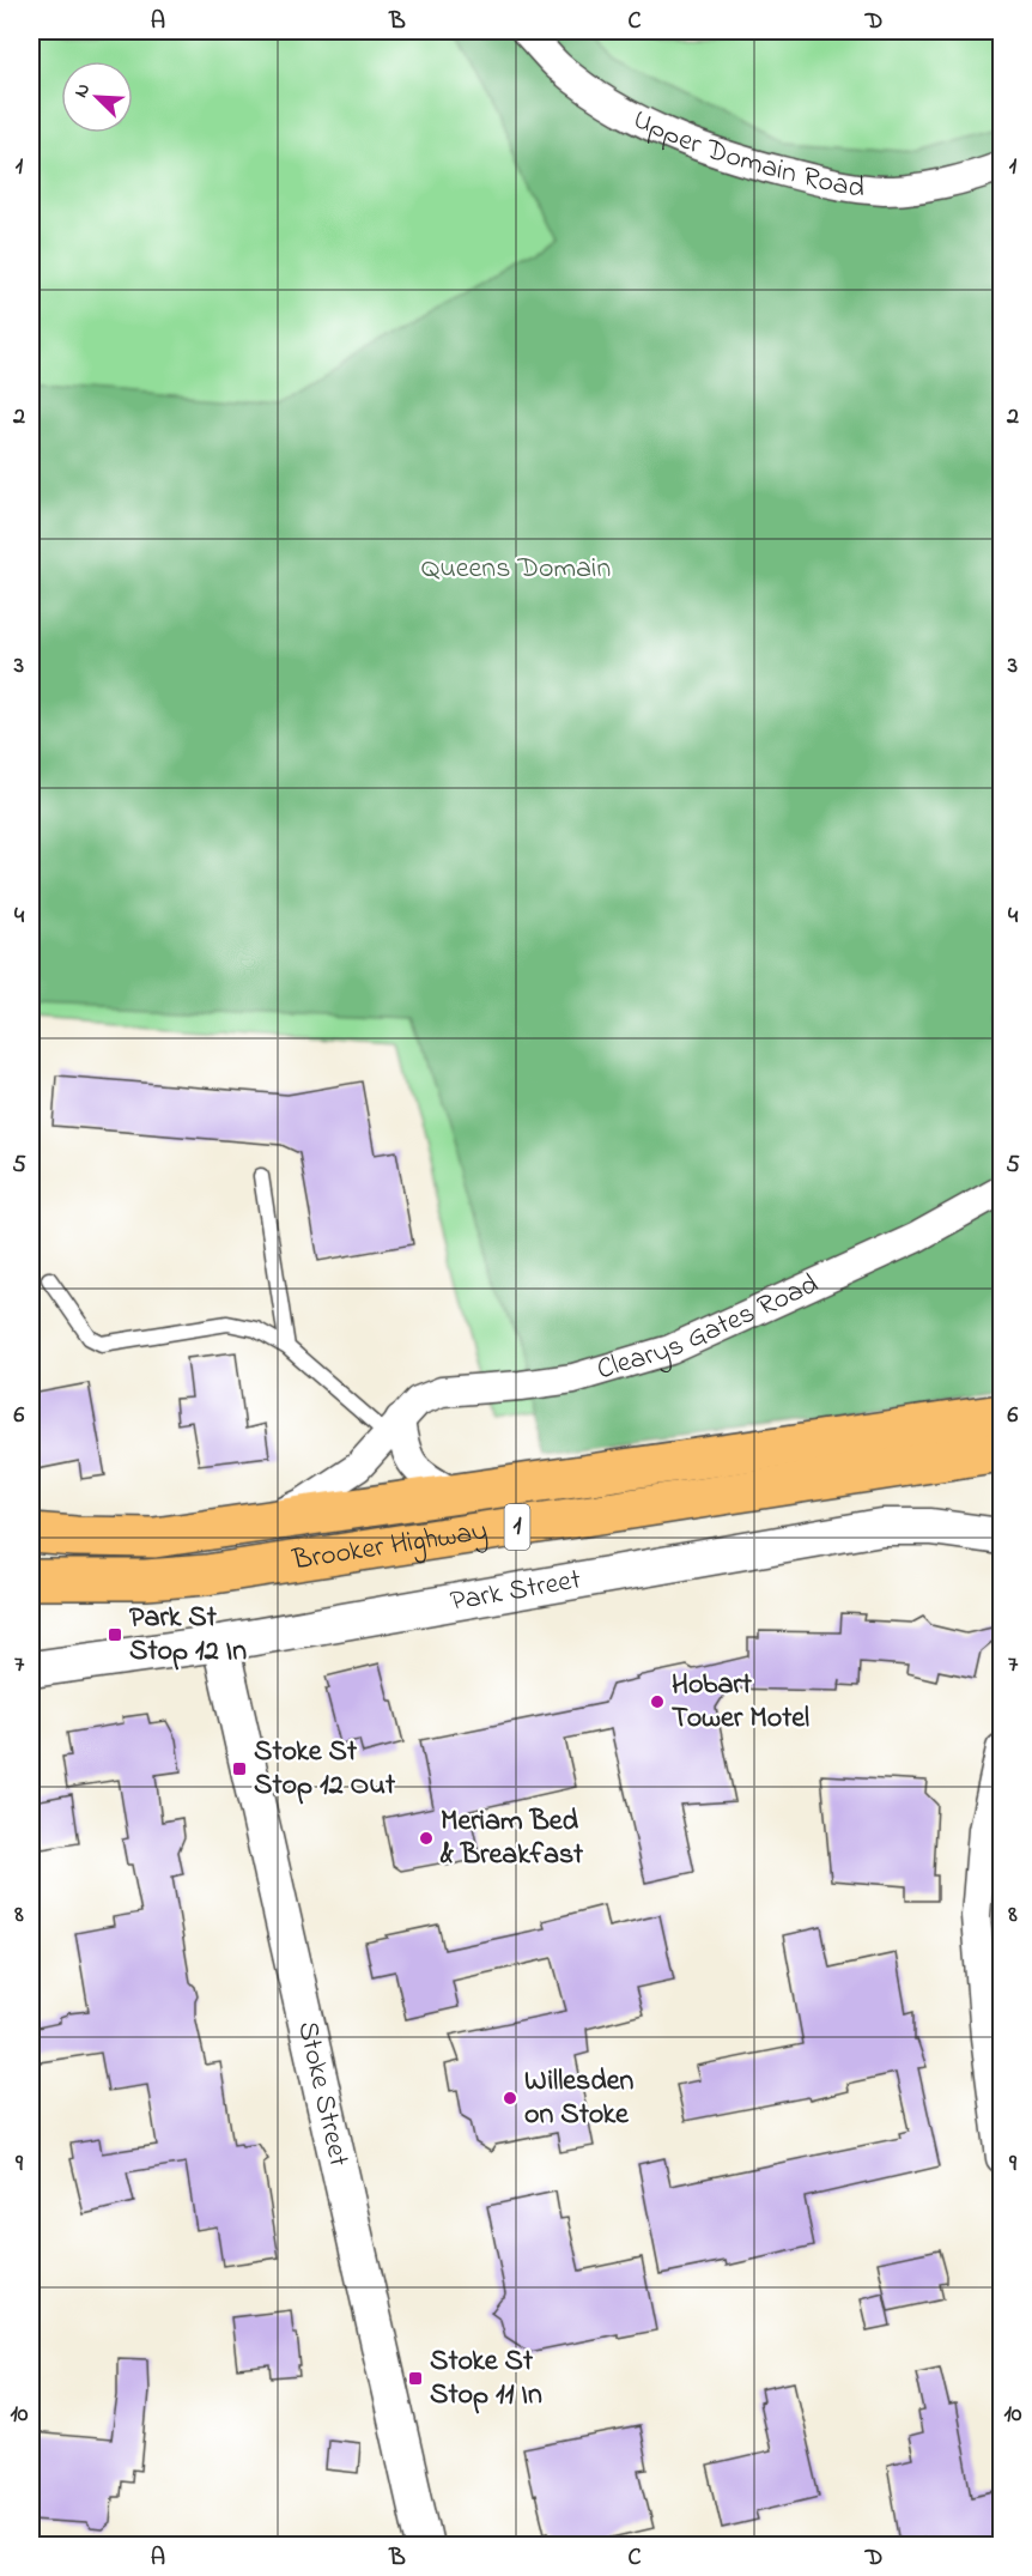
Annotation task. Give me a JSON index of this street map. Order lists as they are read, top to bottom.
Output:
{
  "streets": {
    "highway": ["1", "Brooker Highway"],
    "street": [
      "Upper Domain Road",
      "Clearys Gates Road",
      "Park Street",
      "Stoke Street"
    ]
  },
  "crossings": [
    ["Clearys Gates Road", "Brooker Highway"],
    ["Park Street", "Stoke Street"]
  ],
  "parks": ["Queens Domain"],
  "places": {
    "transit": ["Park St Stop 12 In", "Stoke St Stop 12 Out", "Stoke St Stop 11 In"],
    "other": ["Hobart Tower Motel", "Meriam Bed & Breakfast", "Willesden on Stoke"]
  },
  "north": "top left",
  "grid": {
    "columns": [
      "A",
      "B",
      "C",
      "D"
    ],
    "rows": [
      "1",
      "2",
      "3",
      "4",
      "5",
      "6",
      "7",
      "8",
      "9",
      "10"
    ]
  }
}
